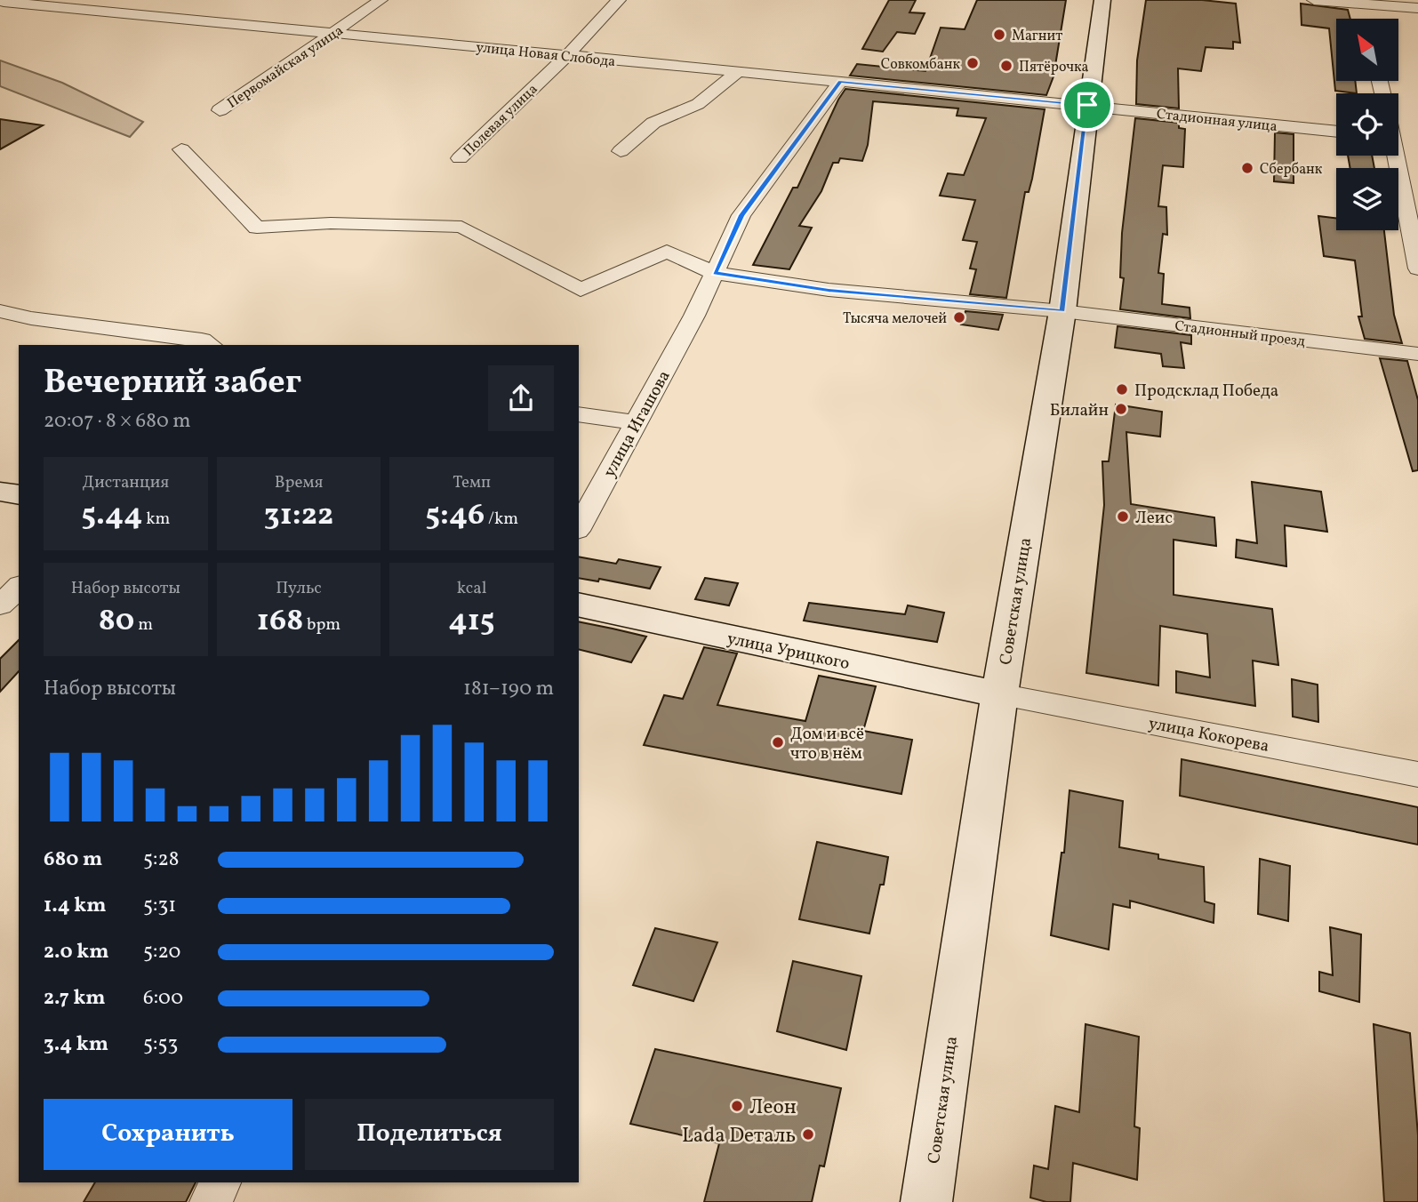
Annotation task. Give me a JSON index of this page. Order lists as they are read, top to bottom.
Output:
{
  "streets": {
    "main road": ["Советская улица", "улица Урицкого"],
    "street": [
      "улица Новая Слобода",
      "Первомайская улица",
      "Полевая улица",
      "Стадионная улица",
      "Стадионный проезд",
      "улица Игашова",
      "улица Кокорева"
    ]
  },
  "crossings": [
    ["улица Новая Слобода", "Первомайская улица"],
    ["улица Новая Слобода", "Полевая улица"],
    ["улица Новая Слобода", "Стадионная улица"],
    ["улица Новая Слобода", "улица Игашова"],
    ["улица Новая Слобода", "Советская улица"],
    ["Стадионная улица", "Советская улица"],
    ["Стадионный проезд", "улица Игашова"],
    ["Стадионный проезд", "Советская улица"],
    ["Советская улица", "улица Урицкого"],
    ["Советская улица", "улица Кокорева"],
    ["улица Урицкого", "улица Кокорева"]
  ],
  "places": [
    "Магнит",
    "Совкомбанк",
    "Пятёрочка",
    "Сбербанк",
    "Тысяча мелочей",
    "Продсклад Победа",
    "Билайн",
    "Леис",
    "Дом и всё что в нём",
    "Леон",
    "Lada Dеталь"
  ],
  "north": "top left",
  "page": {
    "heading": ["Вечерний забег", "20:07 · 8 × 680 m"],
    "stats": [
      ["Дистанция", "5.44 km"],
      ["Время", "31:22"],
      ["Темп", "5:46 /km"],
      ["Набор высоты", "80 m"],
      ["Пульс", "168 bpm"],
      ["kcal", "415"]
    ],
    "chart": ["Набор высоты", "181–190 m"],
    "list": [
      {
        "name": "680 m",
        "note": "5:28"
      },
      {
        "name": "1.4 km",
        "note": "5:31"
      },
      {
        "name": "2.0 km",
        "note": "5:20"
      },
      {
        "name": "2.7 km",
        "note": "6:00"
      },
      {
        "name": "3.4 km",
        "note": "5:53"
      }
    ],
    "buttons": ["Сохранить", "Поделиться"]
  }
}
